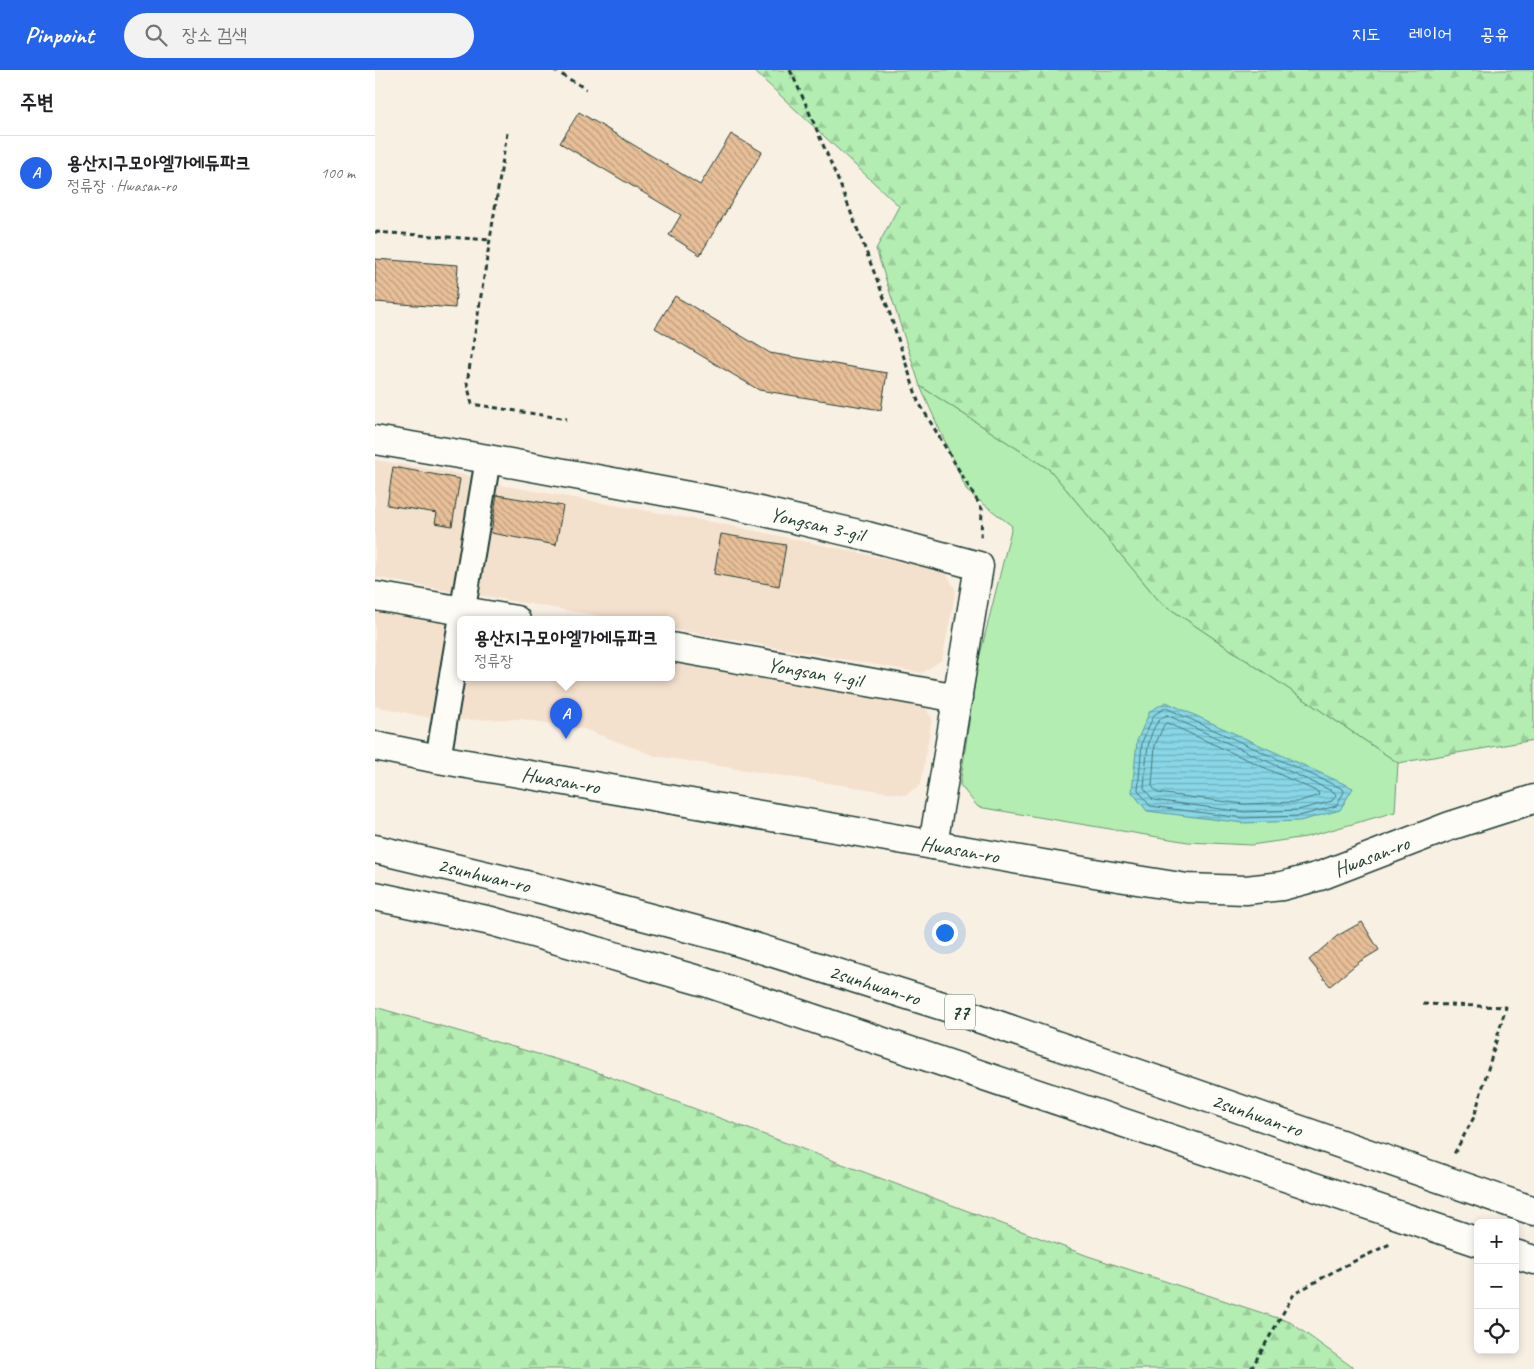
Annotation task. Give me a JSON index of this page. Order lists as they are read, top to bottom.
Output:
{
  "streets": {
    "main road": [
      "Yongsan 3-gil",
      "Yongsan 4-gil",
      "Hwasan-ro",
      "2sunhwan-ro",
      "77"
    ]
  },
  "page": {
    "header": "Pinpoint",
    "search": "장소 검색",
    "nav": ["지도", "레이어", "공유"],
    "heading": "주변",
    "list": [
      {
        "mark": "A",
        "name": "용산지구모아엘가에듀파크",
        "note": "정류장 · Hwasan-ro",
        "value": "100 m"
      }
    ],
    "popup": ["용산지구모아엘가에듀파크", "정류장"],
    "pins": "A",
    "map_buttons": ["+", "−"]
  }
}
